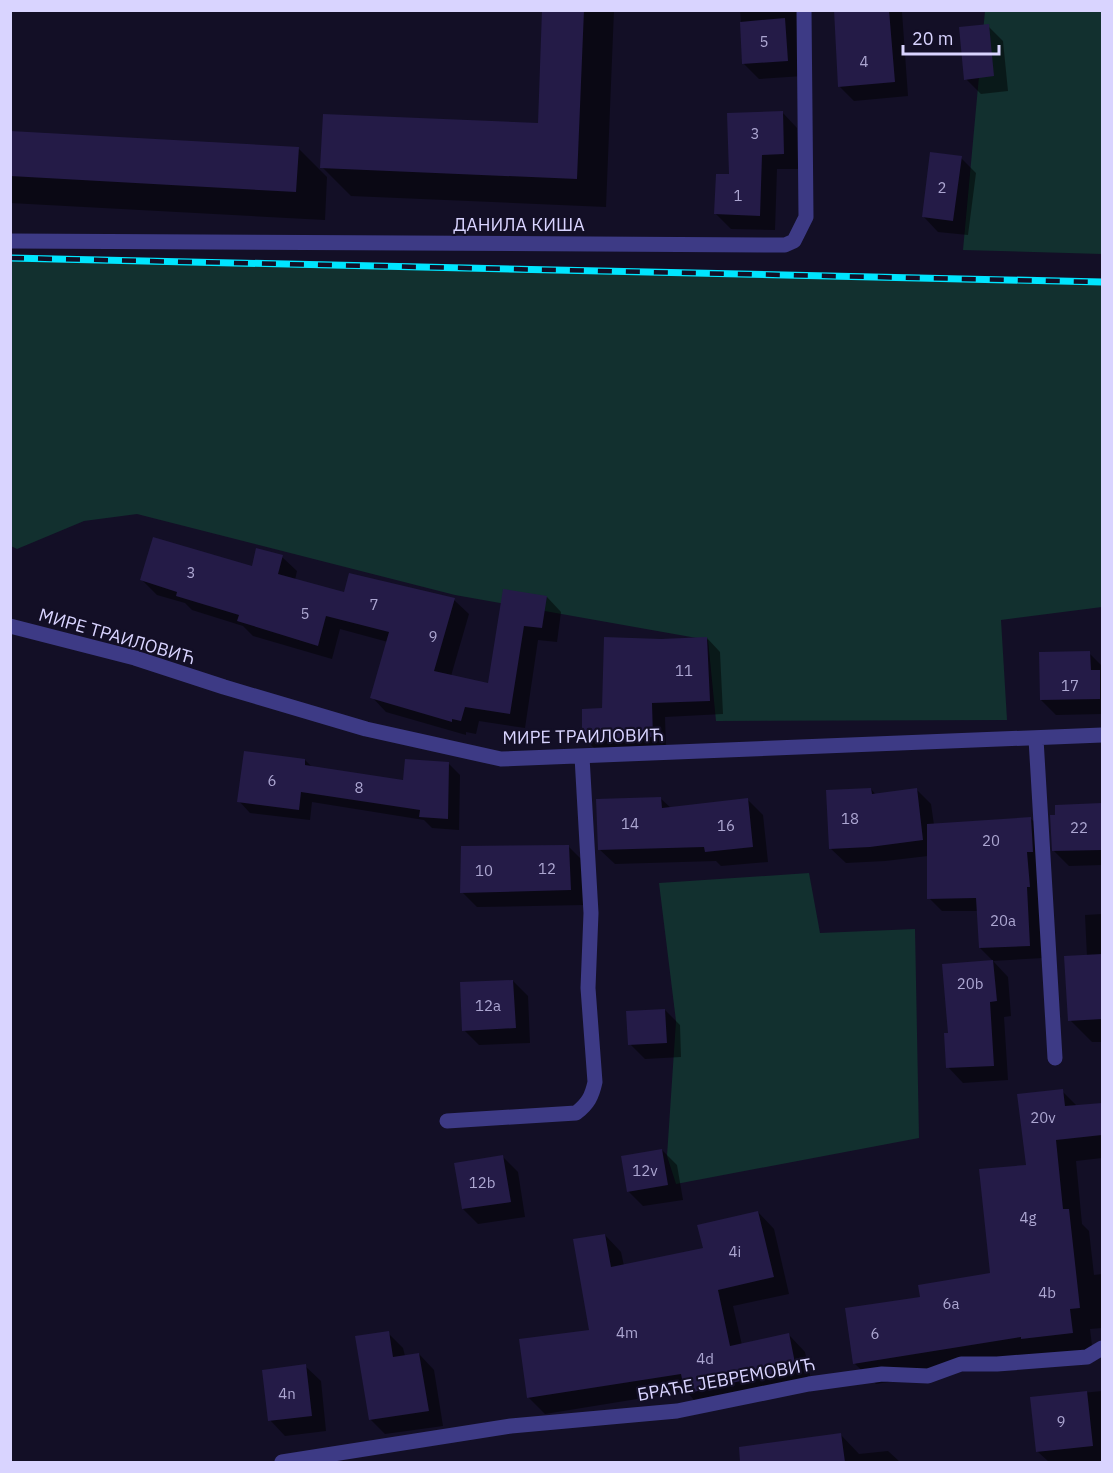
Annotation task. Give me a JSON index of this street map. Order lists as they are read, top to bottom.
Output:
{
  "streets": {
    "street": ["ДАНИЛА КИША", "МИРЕ ТРАИЛОВИЋ", "БРАЋЕ ЈЕВРЕМОВИЋ"]
  },
  "house_numbers": [
    "5",
    "4",
    "3",
    "2",
    "1",
    "3",
    "7",
    "5",
    "9",
    "11",
    "17",
    "6",
    "8",
    "18",
    "14",
    "16",
    "22",
    "20",
    "12",
    "10",
    "20a",
    "20b",
    "12a",
    "20v",
    "12v",
    "12b",
    "4g",
    "4i",
    "4b",
    "6a",
    "4m",
    "6",
    "4d",
    "4n",
    "9"
  ],
  "scale_bar": "20 m"
}
